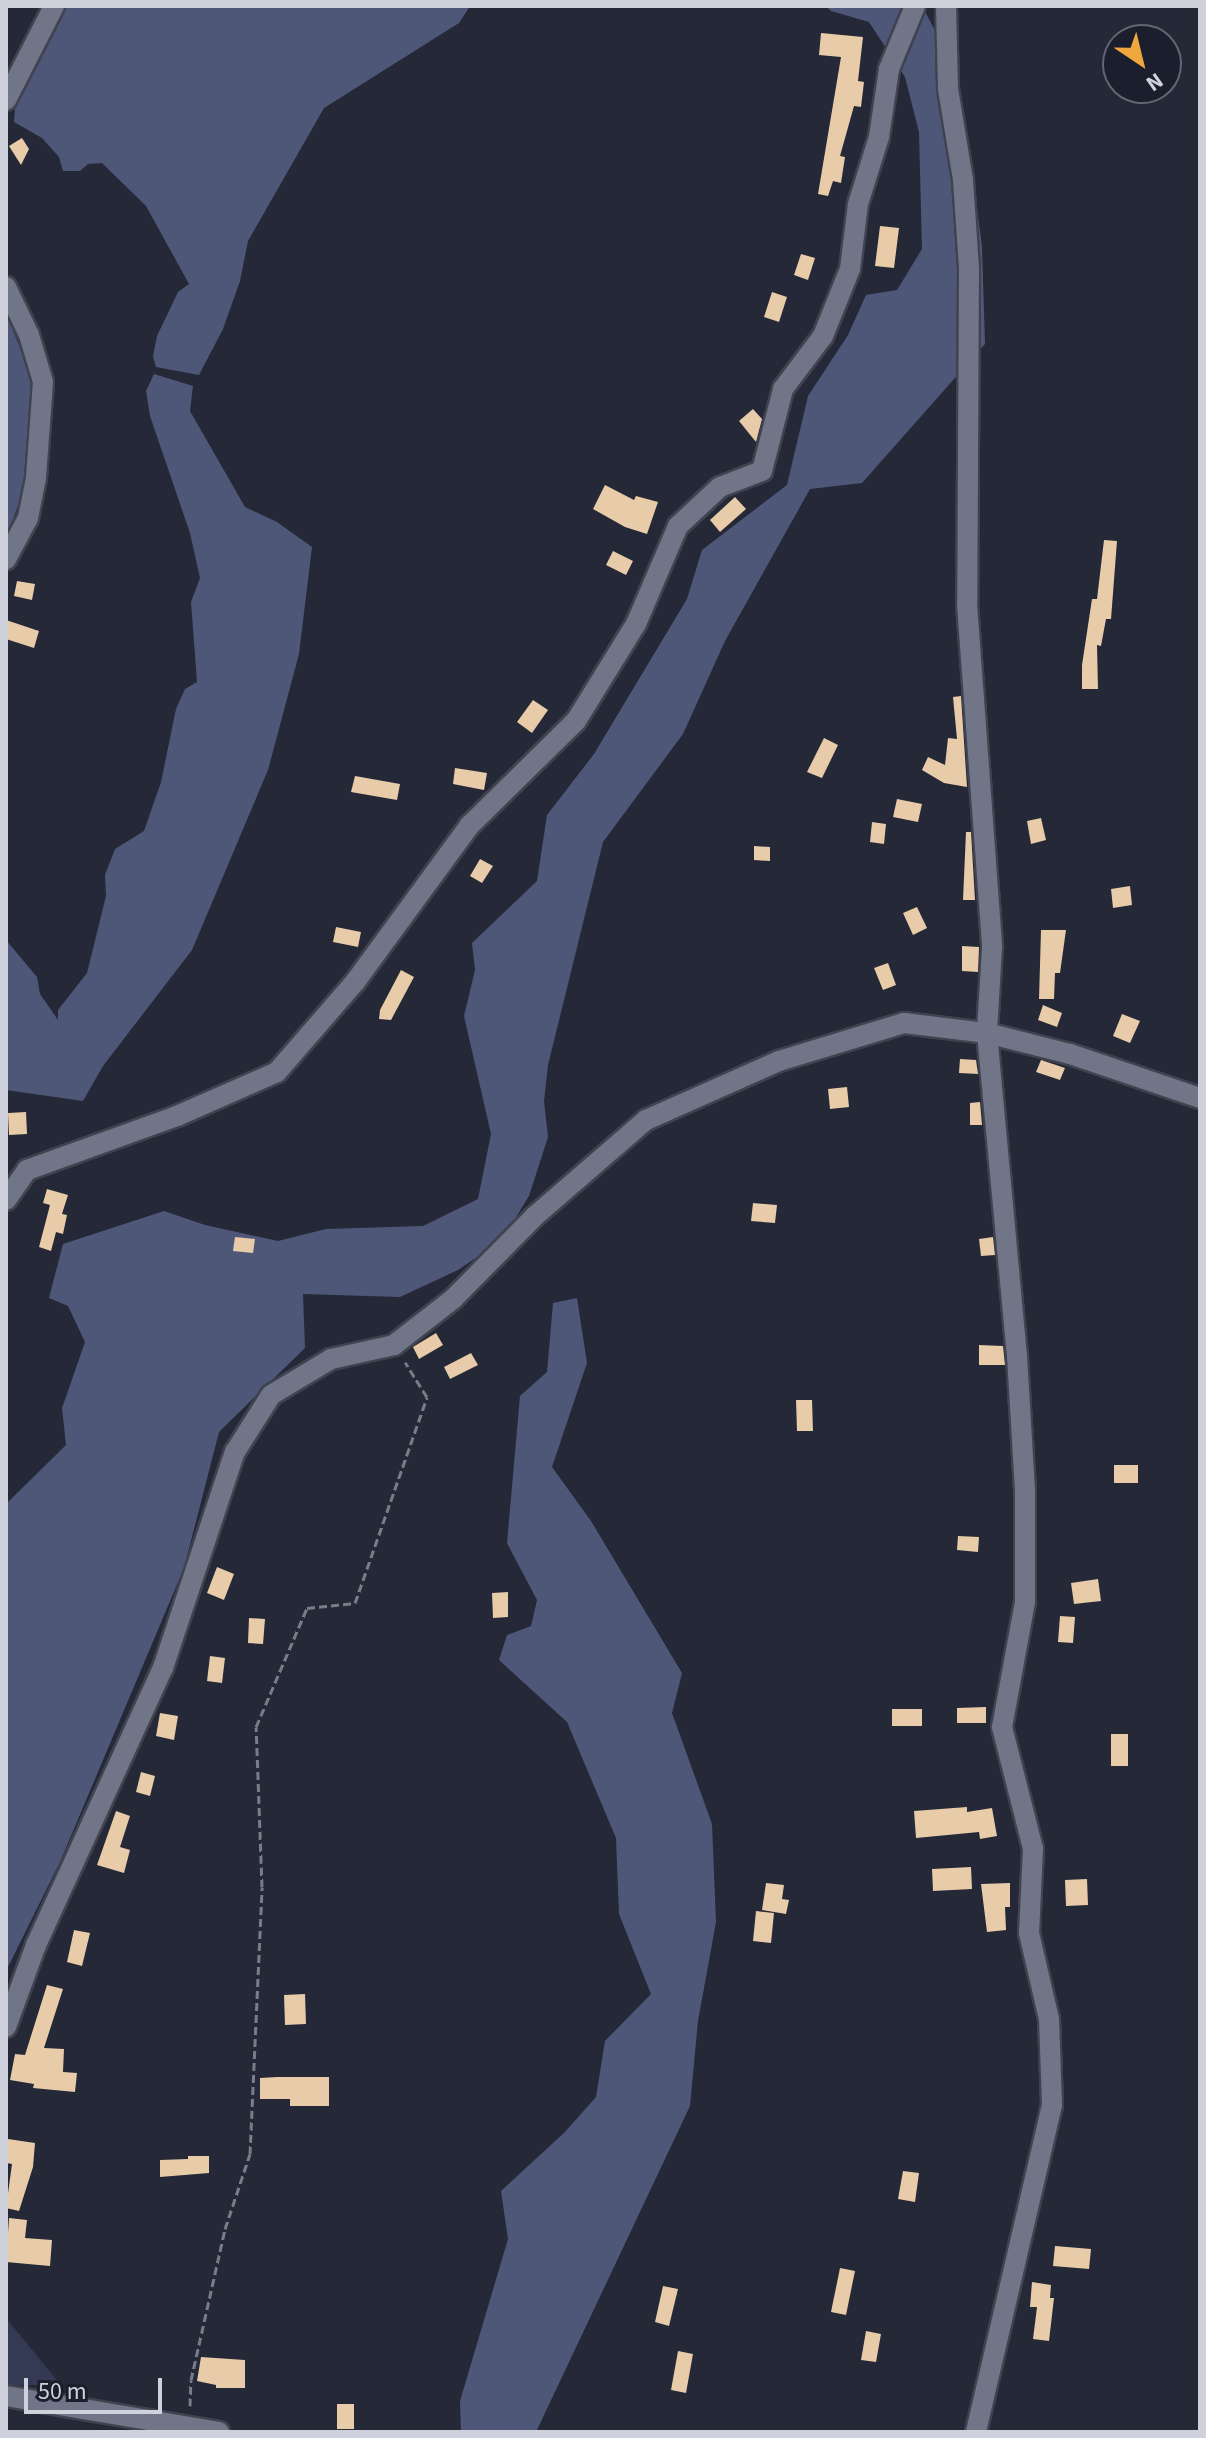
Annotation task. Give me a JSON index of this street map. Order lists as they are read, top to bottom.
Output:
{
  "scale_bar": "50 m",
  "north": "bottom right"
}
